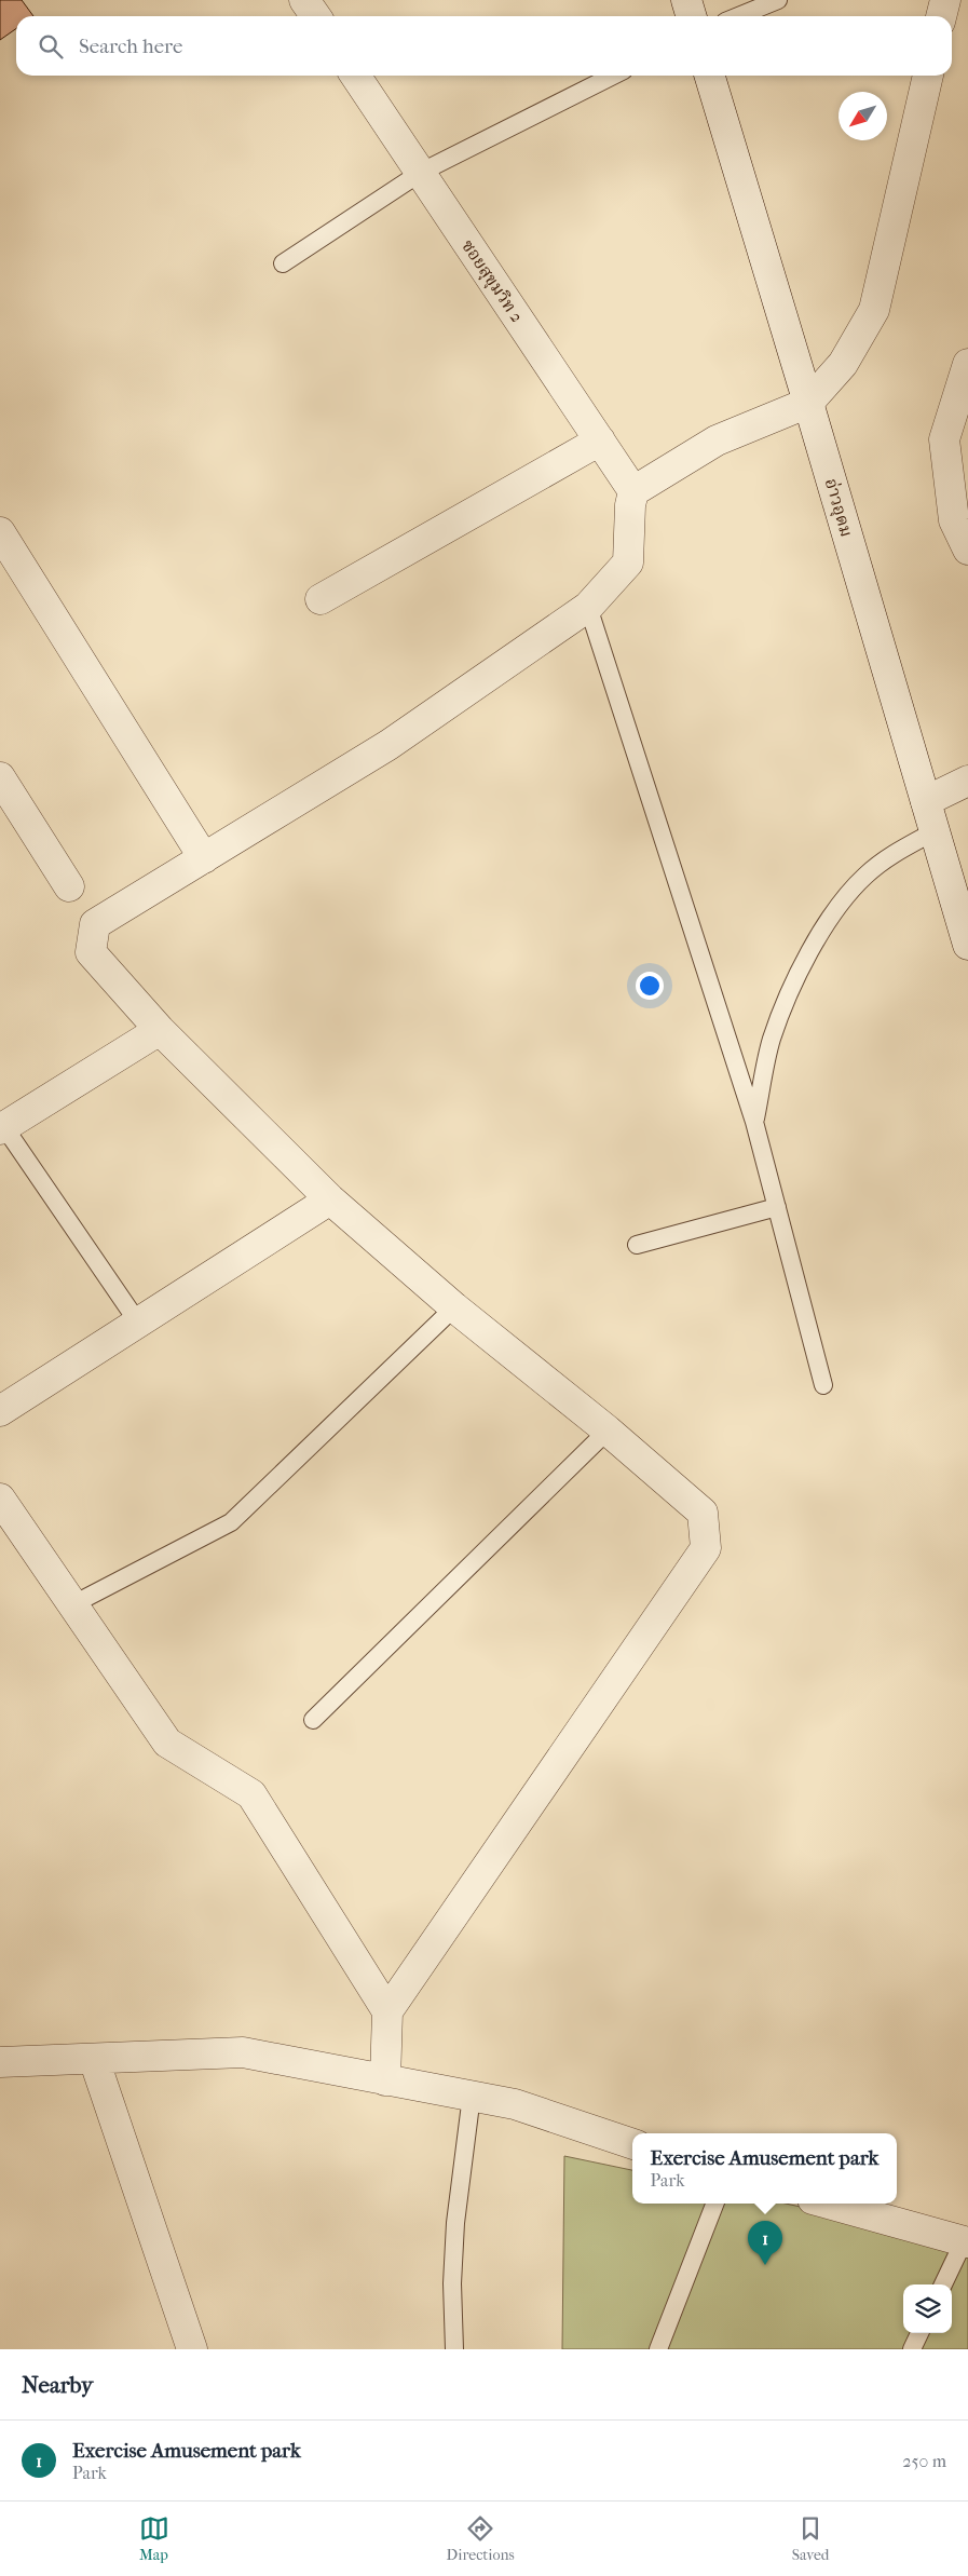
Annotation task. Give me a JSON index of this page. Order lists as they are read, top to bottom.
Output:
{
  "streets": {
    "street": ["ซอยสุขุมวิท 2", "อ่าวอุดม"]
  },
  "north": "bottom left",
  "page": {
    "search": "Search here",
    "popup": ["Exercise Amusement park", "Park"],
    "pins": "1",
    "heading": "Nearby",
    "list": [
      {
        "mark": "1",
        "name": "Exercise Amusement park",
        "note": "Park",
        "value": "250 m"
      }
    ],
    "nav": ["Map", "Directions", "Saved"]
  }
}
